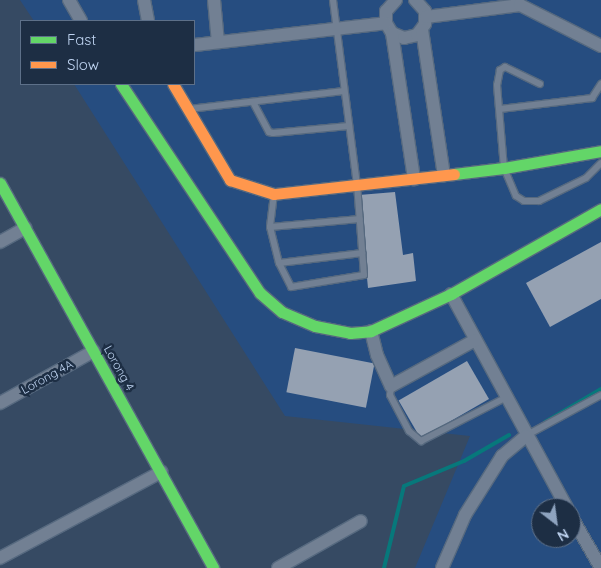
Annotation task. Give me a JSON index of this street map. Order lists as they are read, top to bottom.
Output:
{
  "streets": {
    "street": ["Lorong 4", "Lorong 4A"]
  },
  "crossings": [
    ["Lorong 4", "Lorong 4A"]
  ],
  "legend": ["Fast", "Slow"],
  "north": "bottom right"
}
